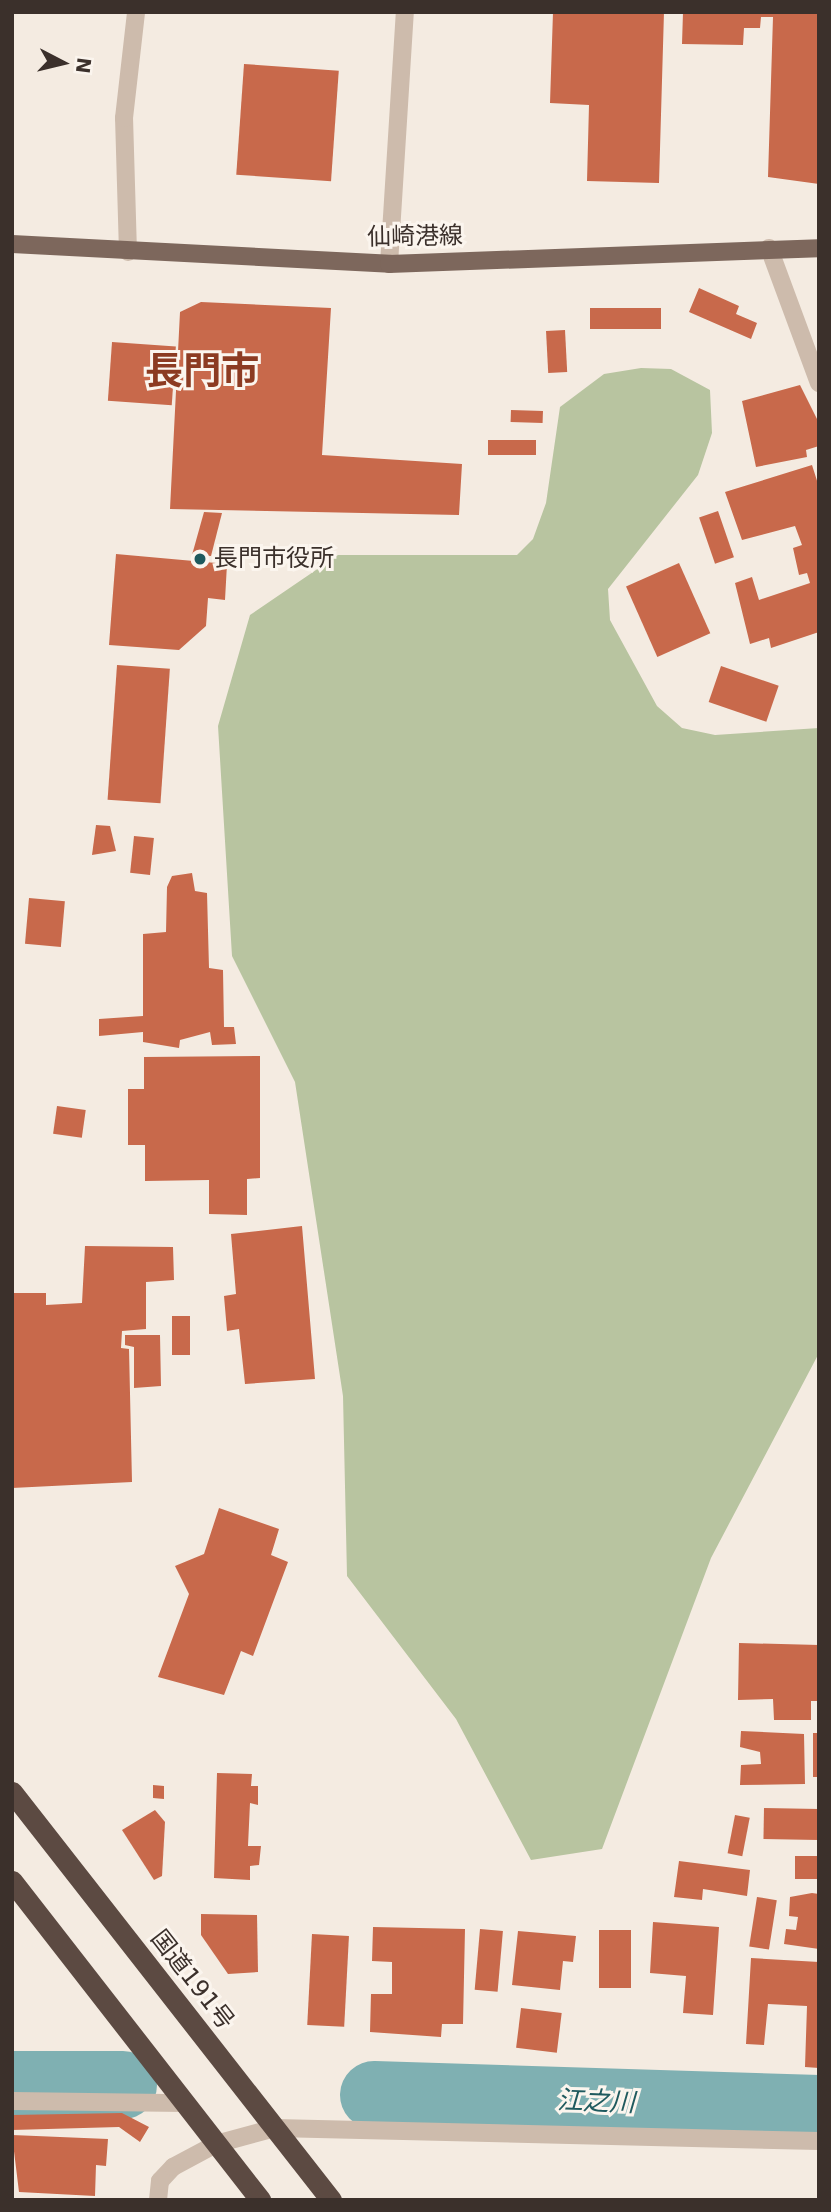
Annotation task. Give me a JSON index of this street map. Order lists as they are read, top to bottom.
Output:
{
  "streets": {
    "highway": ["国道191号"],
    "main road": ["仙崎港線"]
  },
  "districts": ["長門市"],
  "water": ["江之川"],
  "places": ["長門市役所"],
  "north": "right"
}
